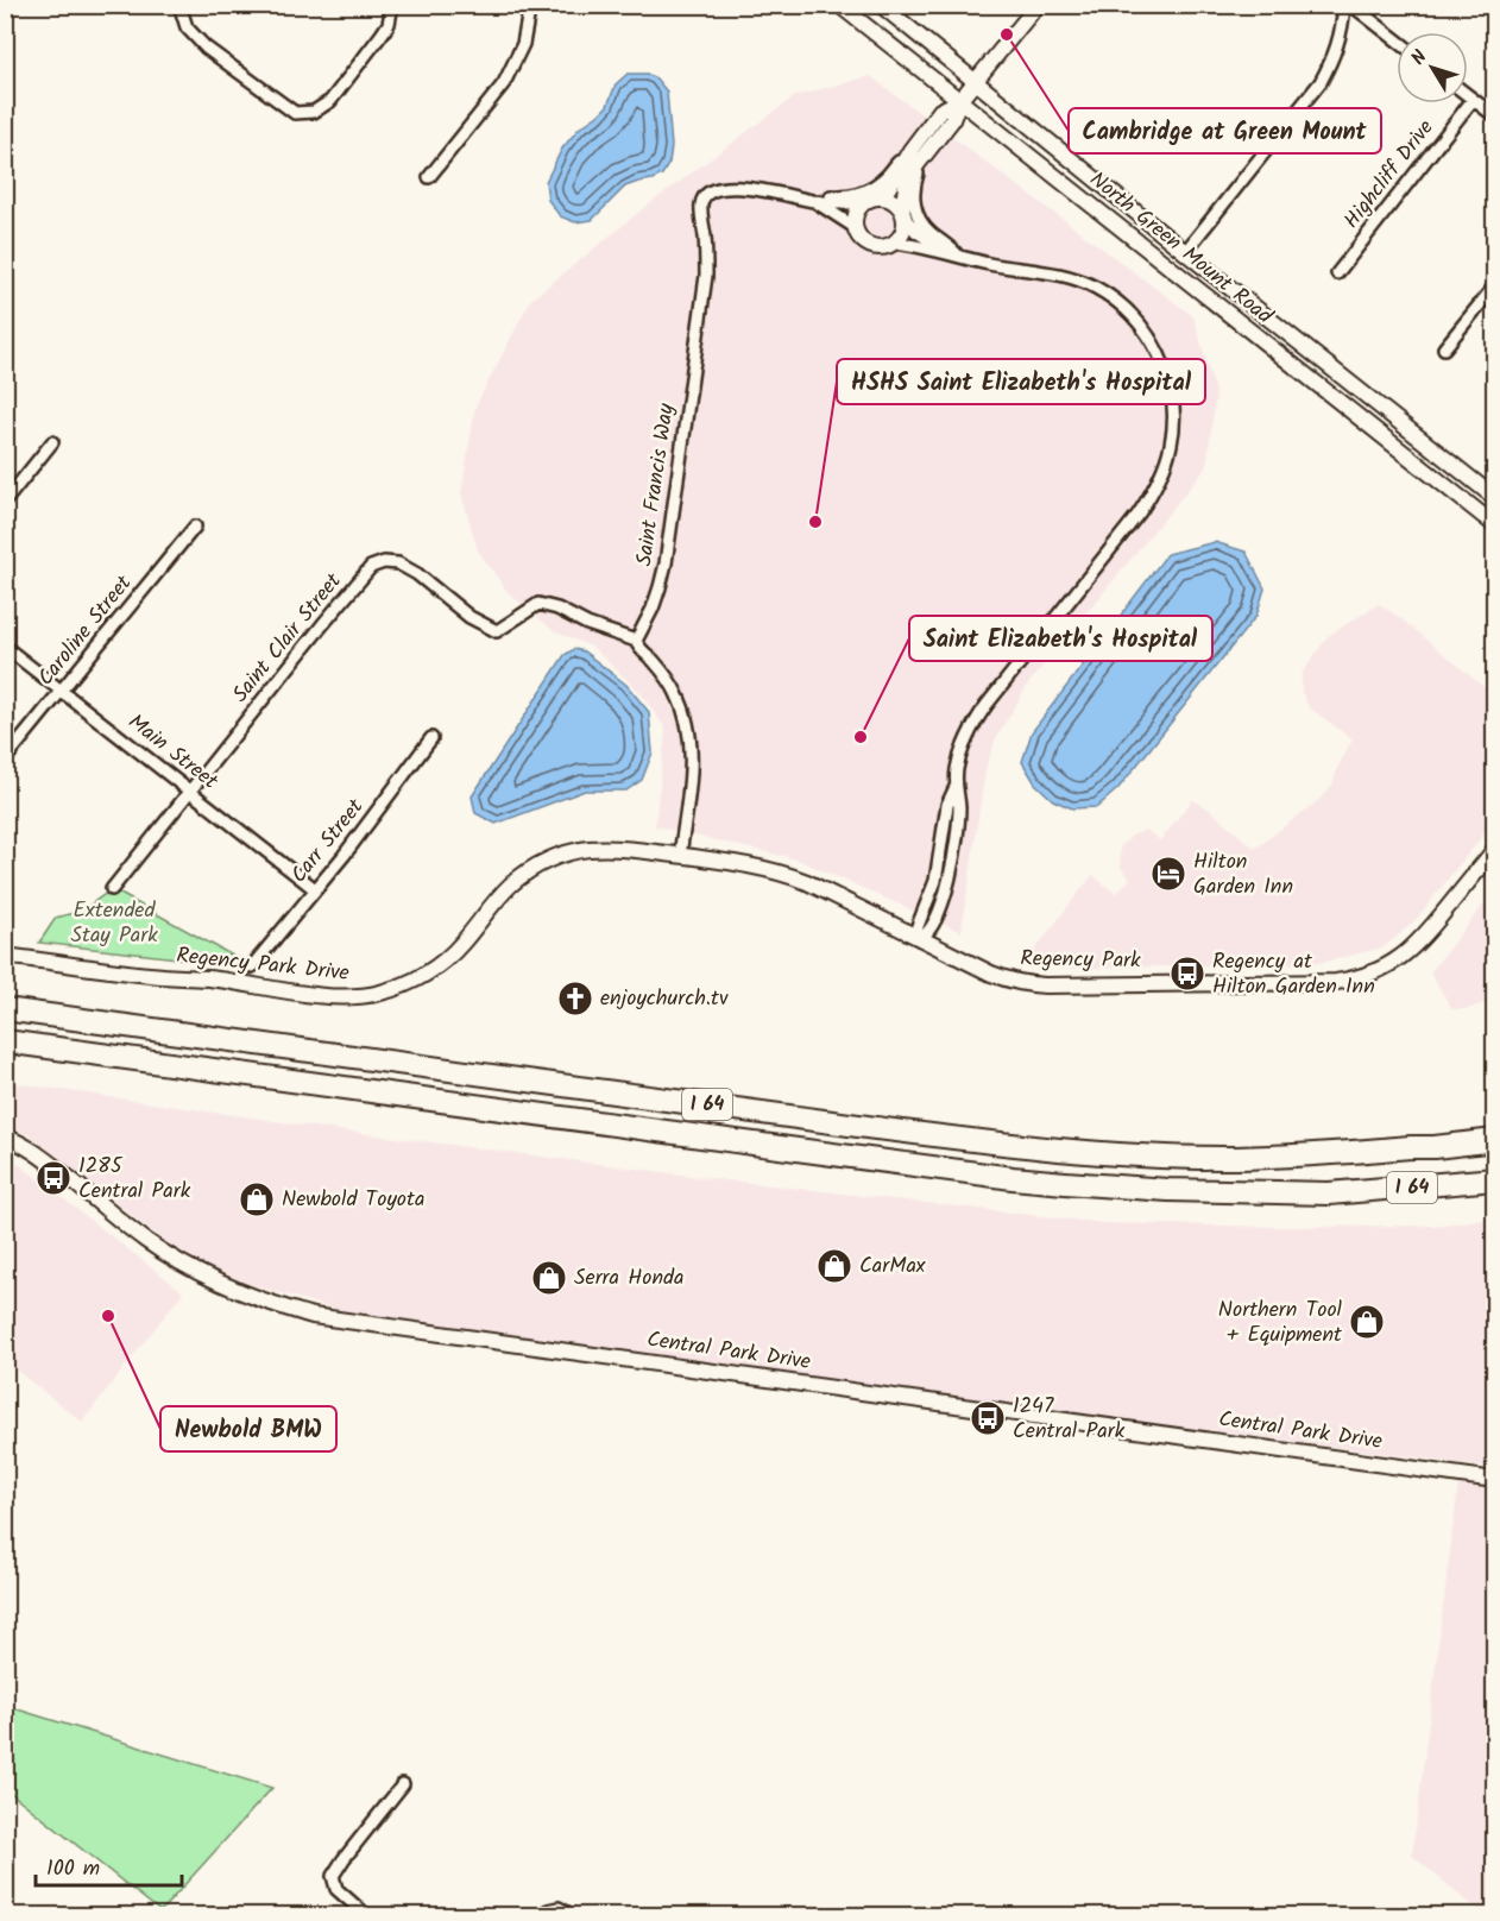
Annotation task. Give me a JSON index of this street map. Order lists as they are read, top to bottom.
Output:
{
  "streets": {
    "highway": ["I 64"],
    "street": [
      "Highcliff Drive",
      "North Green Mount Road",
      "Saint Francis Way",
      "Caroline Street",
      "Saint Clair Street",
      "Main Street",
      "Carr Street",
      "Regency Park",
      "Regency Park Drive",
      "Central Park Drive"
    ]
  },
  "crossings": [
    ["Saint Francis Way", "Saint Clair Street"],
    ["Caroline Street", "Main Street"],
    ["Saint Clair Street", "Main Street"],
    ["Main Street", "Carr Street"],
    ["Regency Park", "Regency Park Drive"]
  ],
  "parks": ["Extended Stay Park"],
  "places": {
    "other": [
      "Cambridge at Green Mount",
      "HSHS Saint Elizabeth's Hospital",
      "Saint Elizabeth's Hospital",
      "Newbold BMW"
    ],
    "hotel": ["Hilton Garden Inn"],
    "bus stop": ["Regency at Hilton Garden Inn", "1285 Central Park", "1247 Central Park"],
    "church": ["enjoychurch.tv"],
    "shop": [
      "Newbold Toyota",
      "CarMax",
      "Serra Honda",
      "Northern Tool + Equipment"
    ]
  },
  "scale_bar": "100 m",
  "north": "top left"
}
